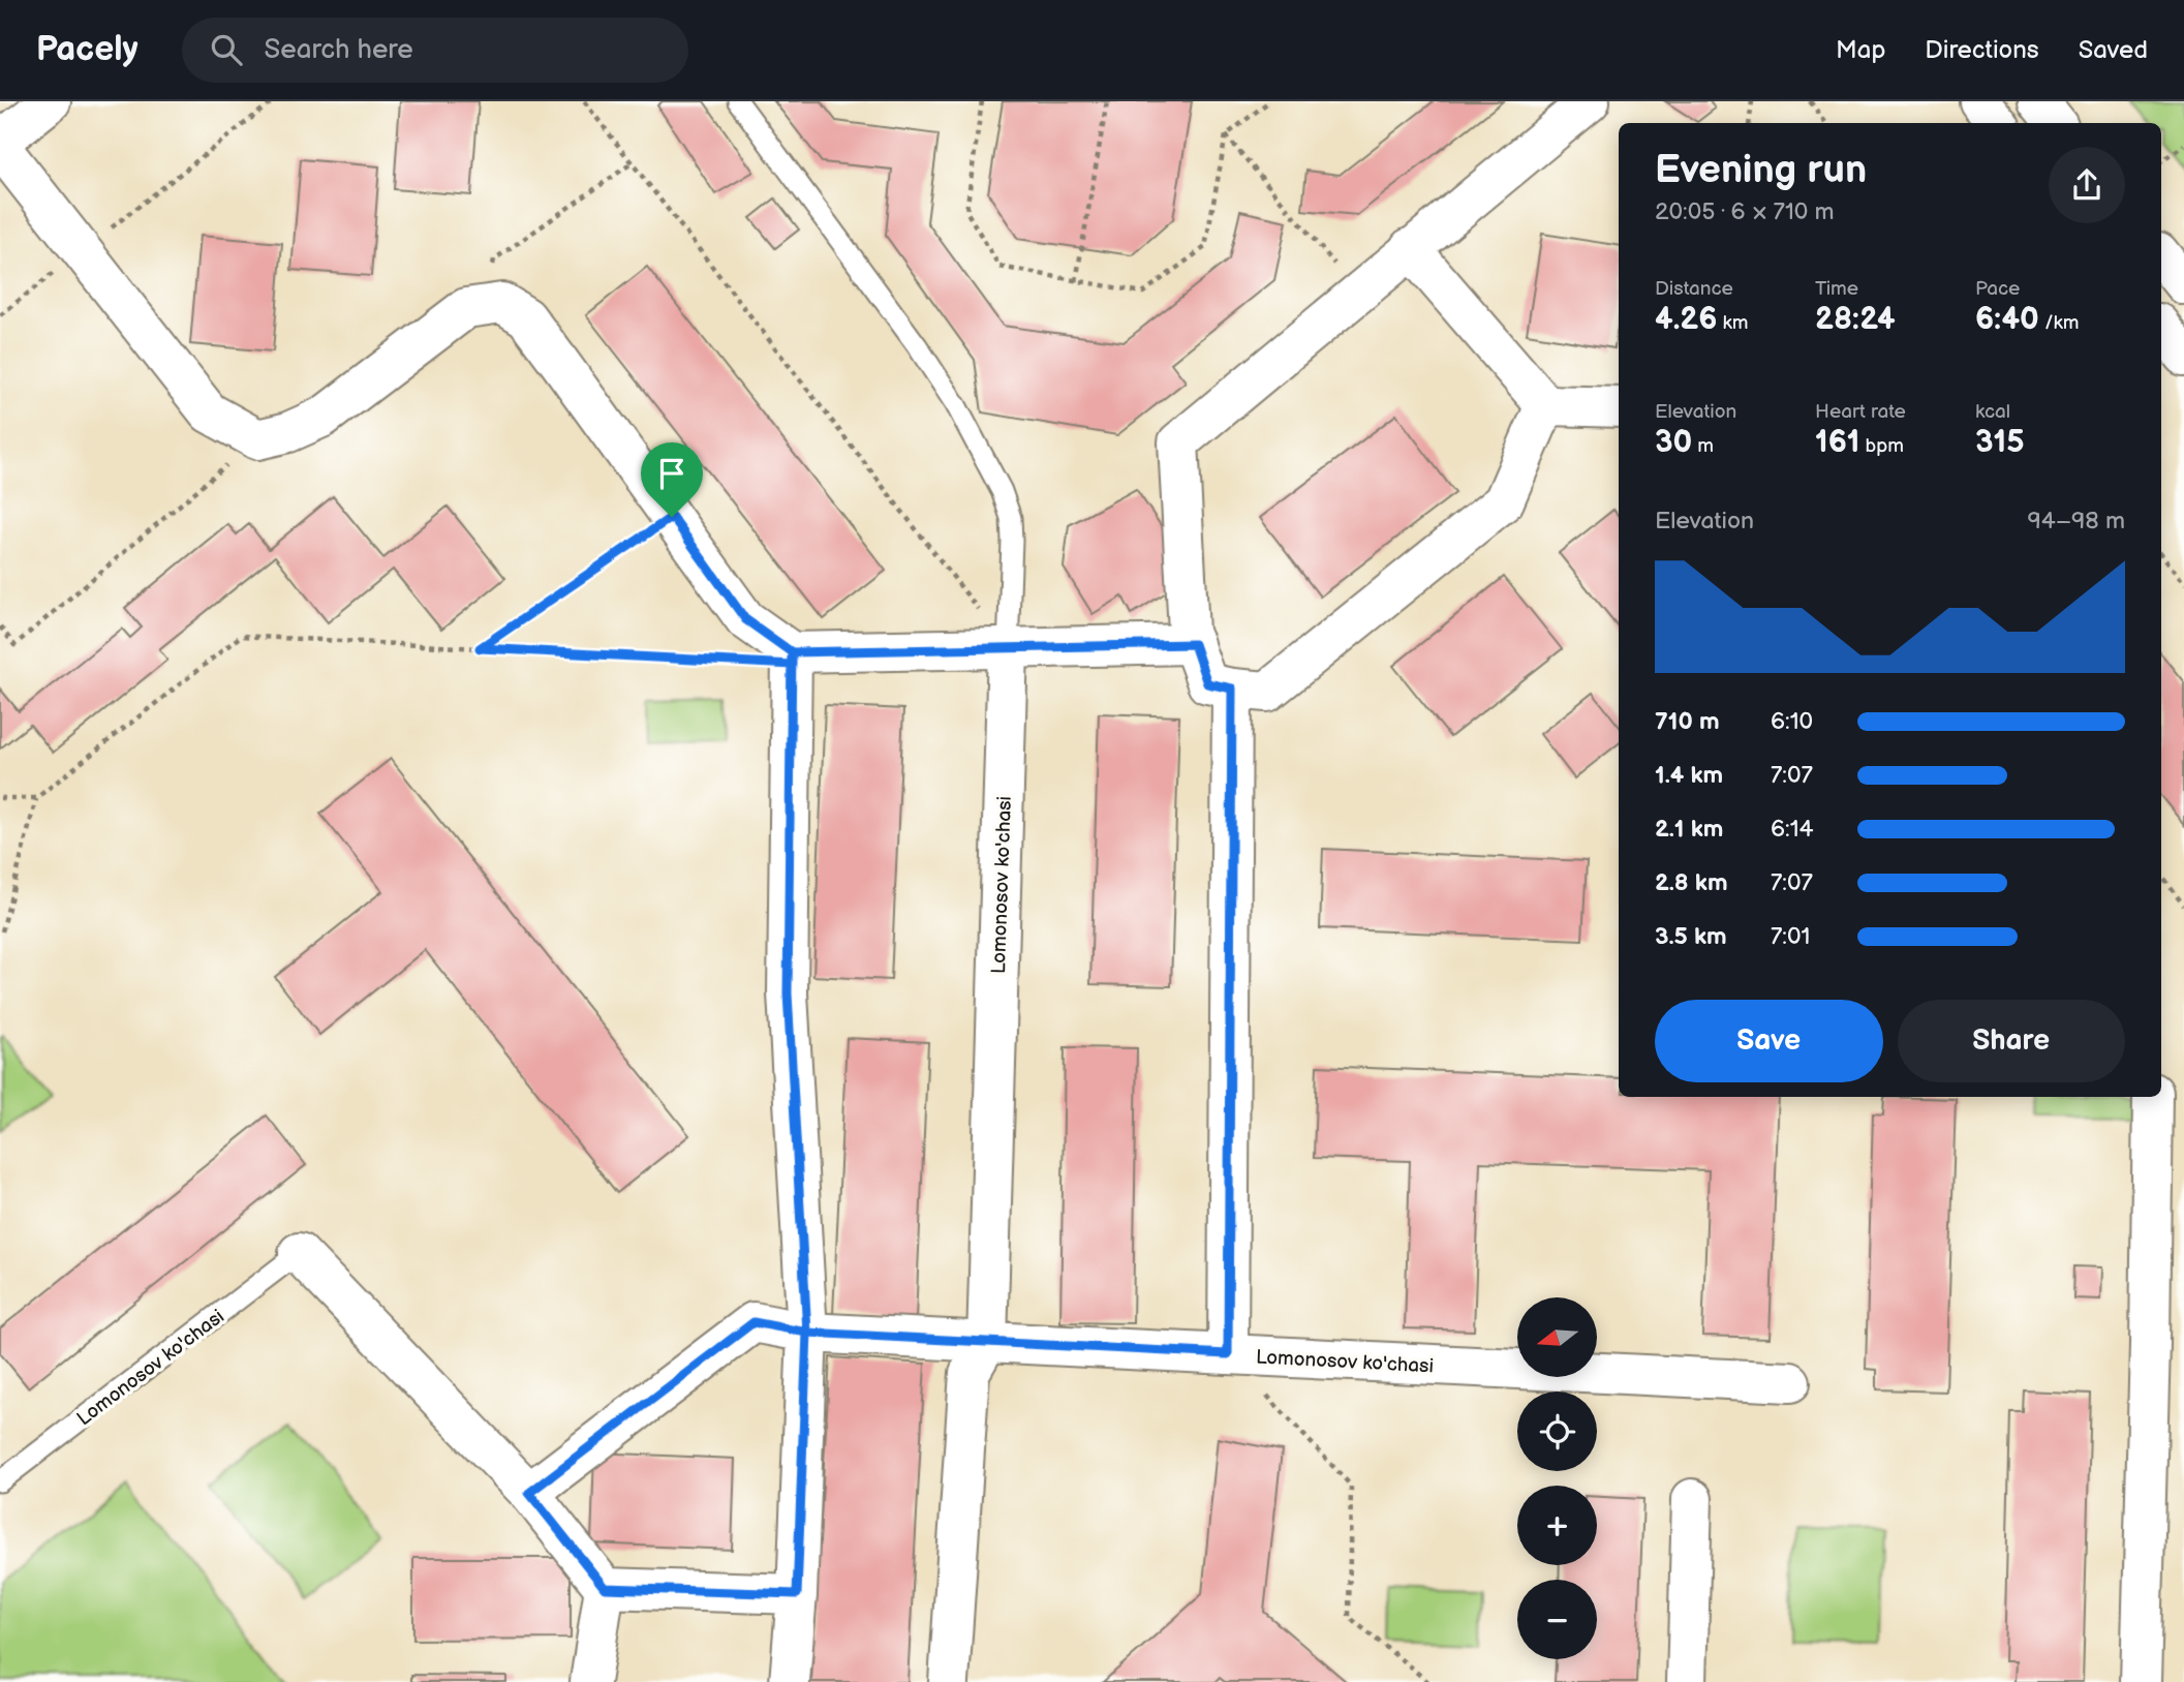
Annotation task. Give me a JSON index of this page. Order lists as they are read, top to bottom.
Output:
{
  "streets": {
    "street": ["Lomonosov ko'chasi"]
  },
  "north": "left",
  "page": {
    "header": "Pacely",
    "search": "Search here",
    "nav": ["Map", "Directions", "Saved"],
    "heading": ["Evening run", "20:05 · 6 × 710 m"],
    "stats": [
      ["Distance", "4.26 km"],
      ["Time", "28:24"],
      ["Pace", "6:40 /km"],
      ["Elevation", "30 m"],
      ["Heart rate", "161 bpm"],
      ["kcal", "315"]
    ],
    "chart": ["Elevation", "94–98 m"],
    "list": [
      {
        "name": "710 m",
        "note": "6:10"
      },
      {
        "name": "1.4 km",
        "note": "7:07"
      },
      {
        "name": "2.1 km",
        "note": "6:14"
      },
      {
        "name": "2.8 km",
        "note": "7:07"
      },
      {
        "name": "3.5 km",
        "note": "7:01"
      }
    ],
    "buttons": ["Save", "Share"],
    "map_buttons": ["+", "−"]
  }
}
